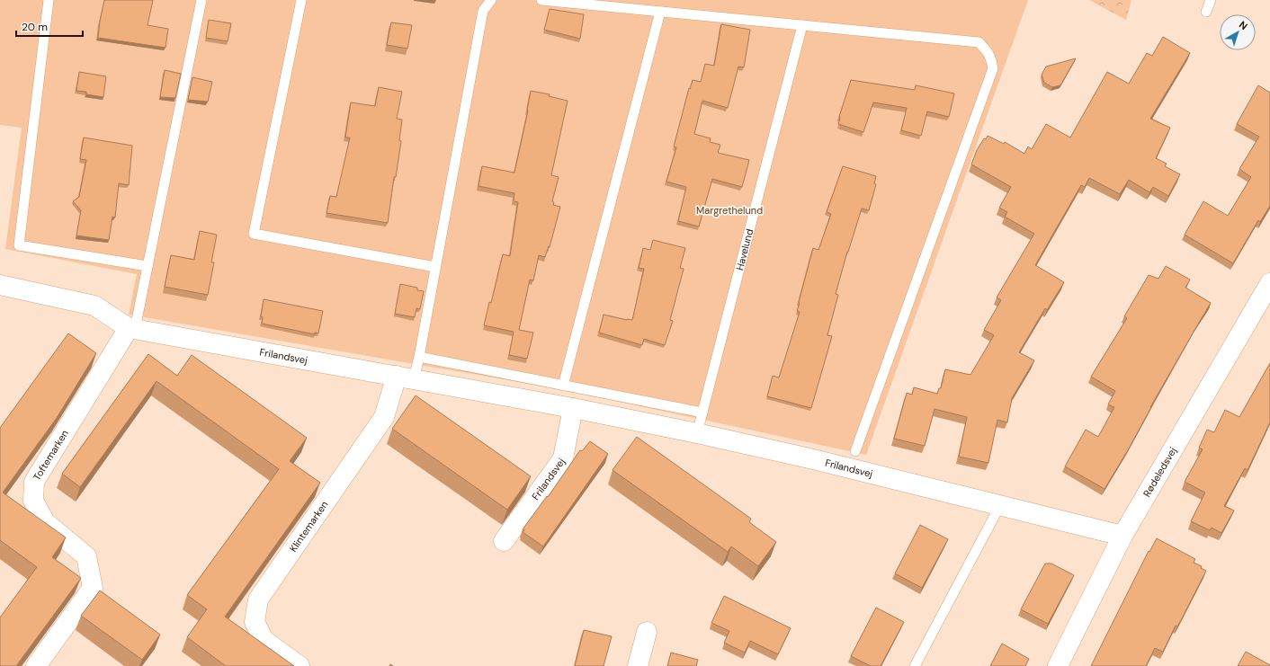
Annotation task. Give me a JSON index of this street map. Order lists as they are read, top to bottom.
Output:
{
  "streets": {
    "street": [
      "Frilandsvej",
      "Toftemarken",
      "Rødeledsvej",
      "Klintemarken"
    ],
    "lane": ["Havelund"]
  },
  "crossings": [
    ["Havelund", "Frilandsvej"],
    ["Frilandsvej", "Toftemarken"],
    ["Frilandsvej", "Rødeledsvej"],
    ["Frilandsvej", "Klintemarken"]
  ],
  "parks": ["Margrethelund"],
  "scale_bar": "20 m",
  "north": "top right"
}
